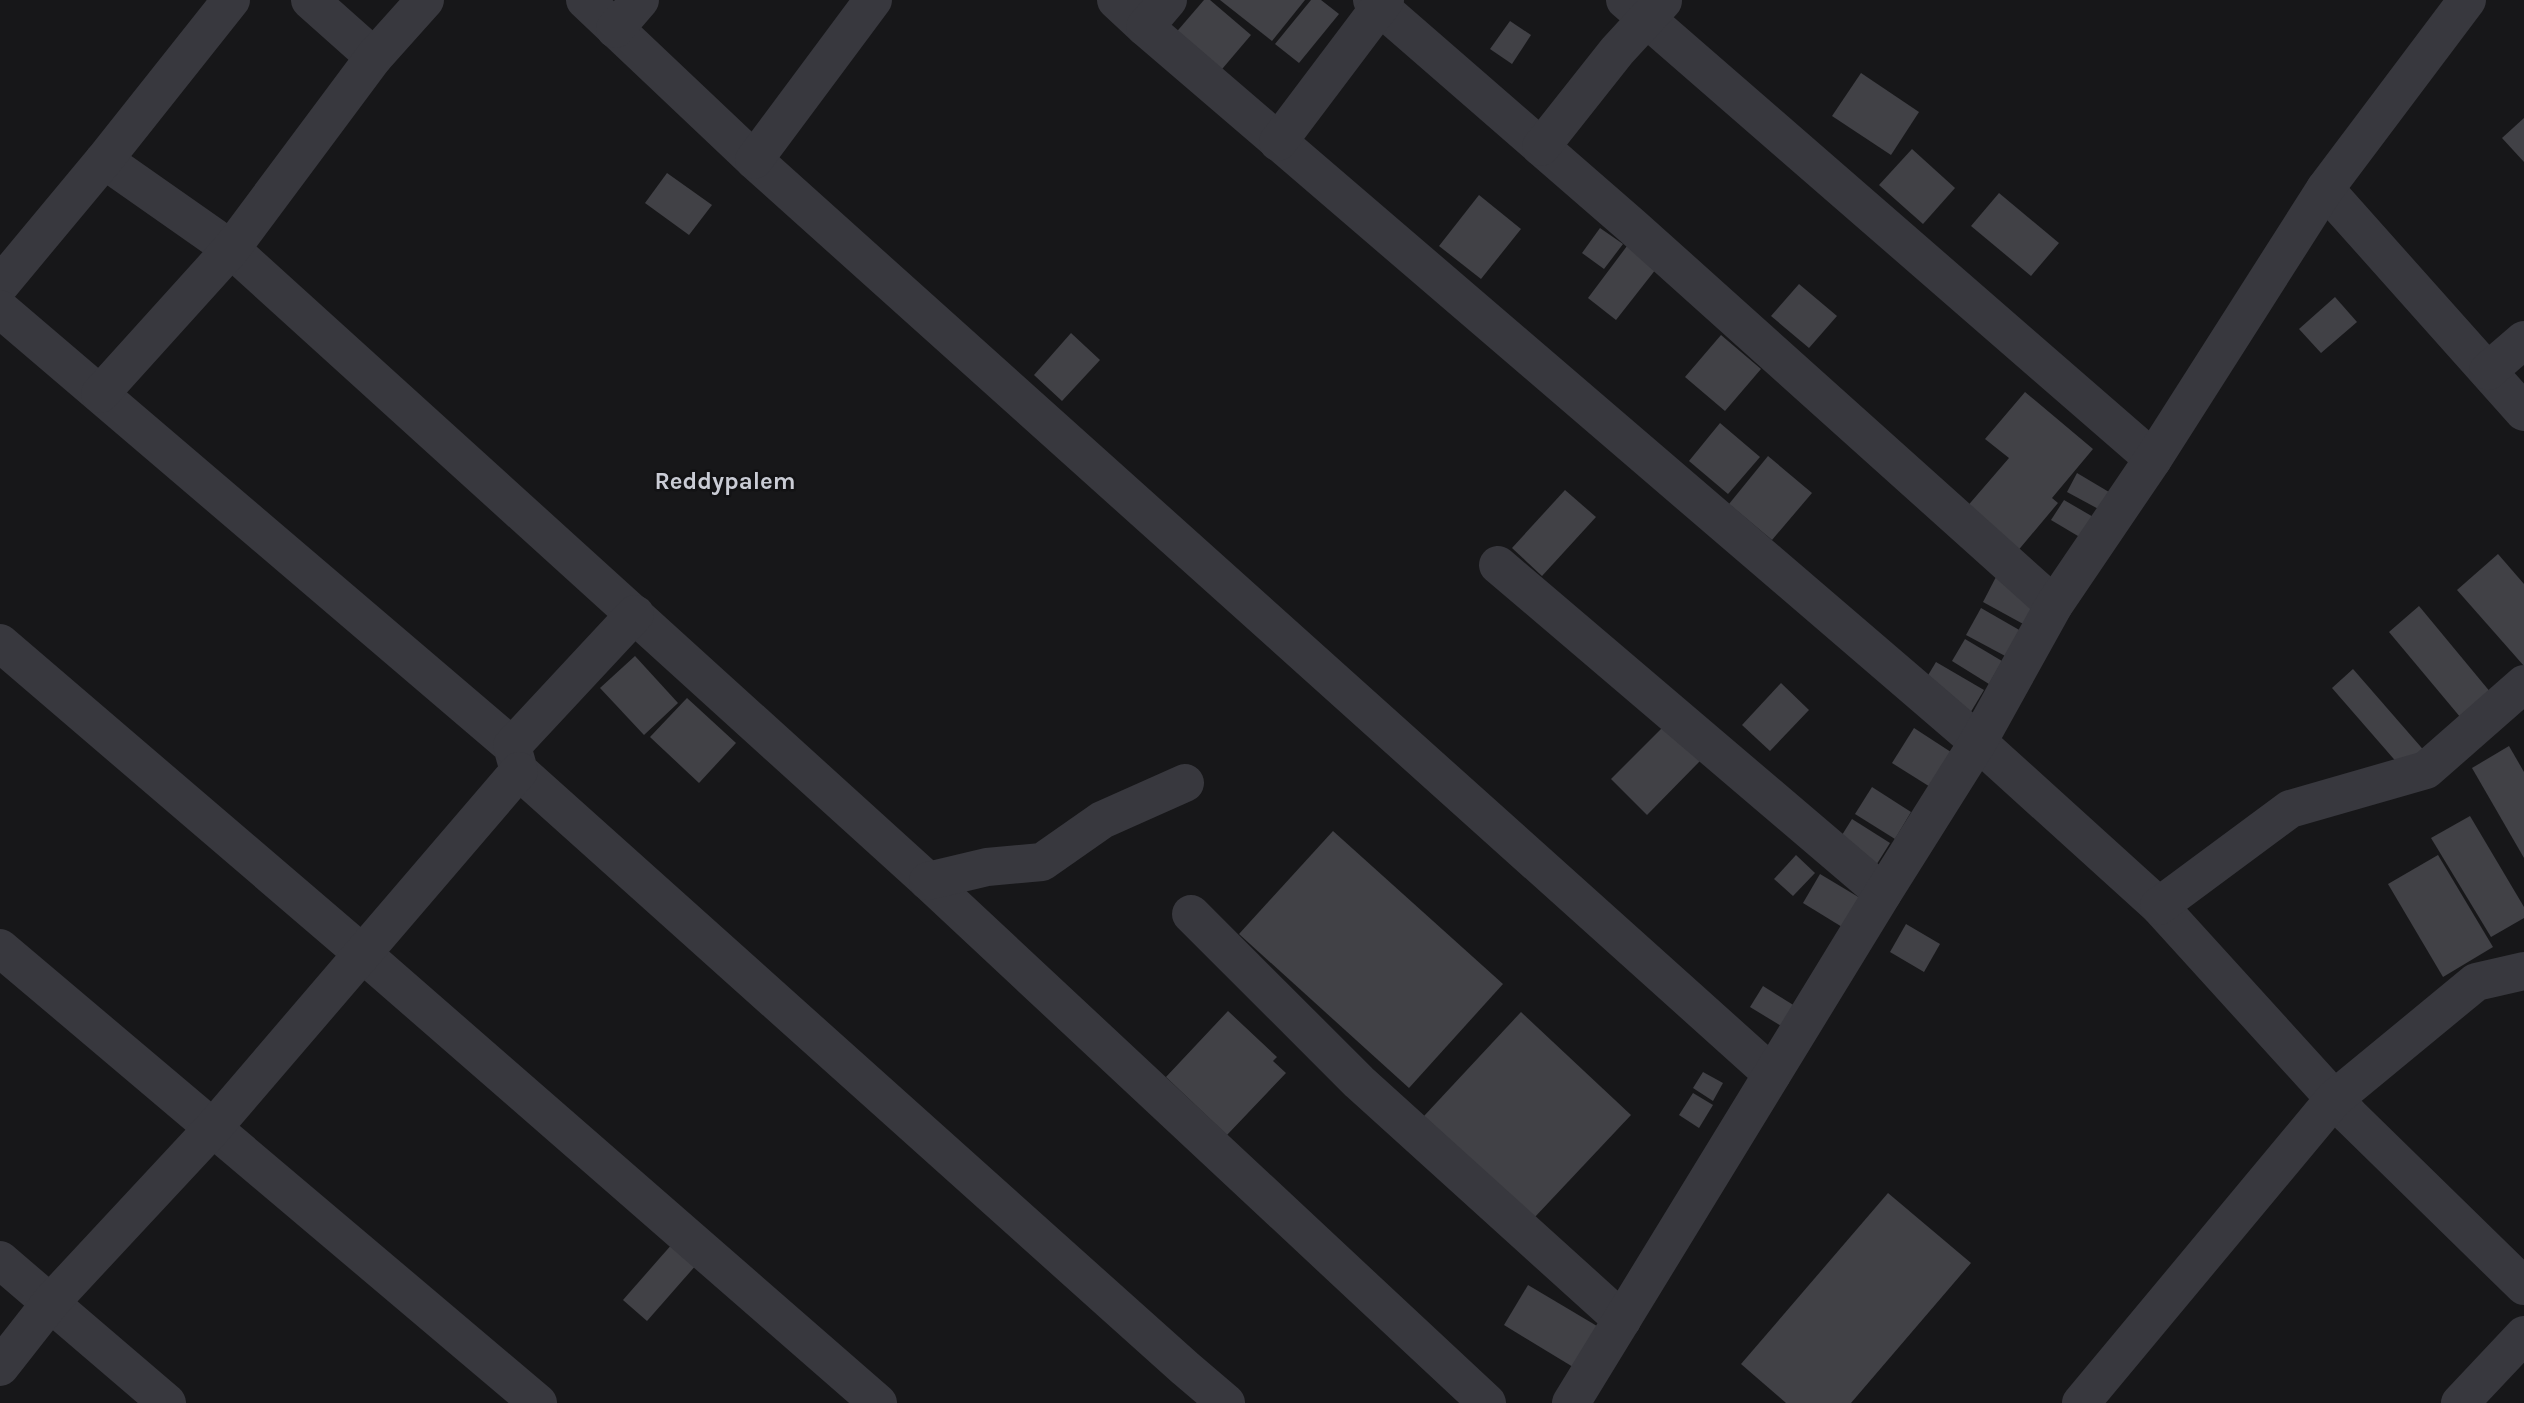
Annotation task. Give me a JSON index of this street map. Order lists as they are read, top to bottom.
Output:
{
  "districts": ["Reddypalem"]
}
